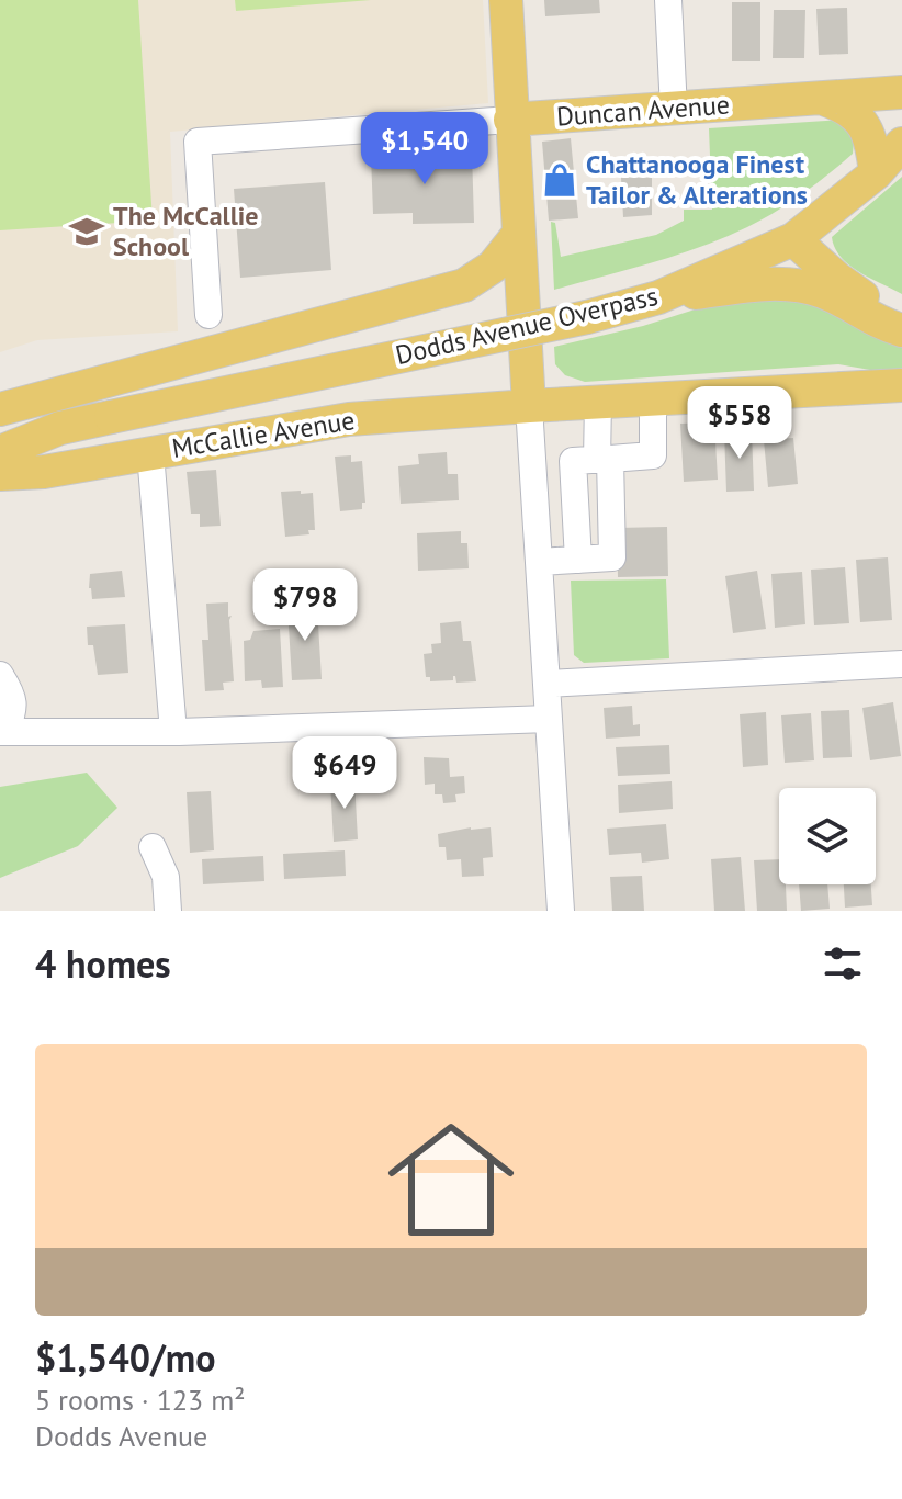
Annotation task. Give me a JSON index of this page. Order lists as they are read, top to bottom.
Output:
{
  "streets": {
    "main road": ["Duncan Avenue", "Dodds Avenue Overpass", "McCallie Avenue"]
  },
  "places": {
    "shop": ["Chattanooga Finest Tailor & Alterations"],
    "school or university": ["The McCallie School"]
  },
  "page": {
    "price": [
      "$1,540",
      "$558",
      "$798",
      "$649"
    ],
    "heading": "4 homes",
    "list": [
      {
        "name": "$1,540/mo",
        "note": "5 rooms · 123 m² · Dodds Avenue"
      }
    ]
  }
}
